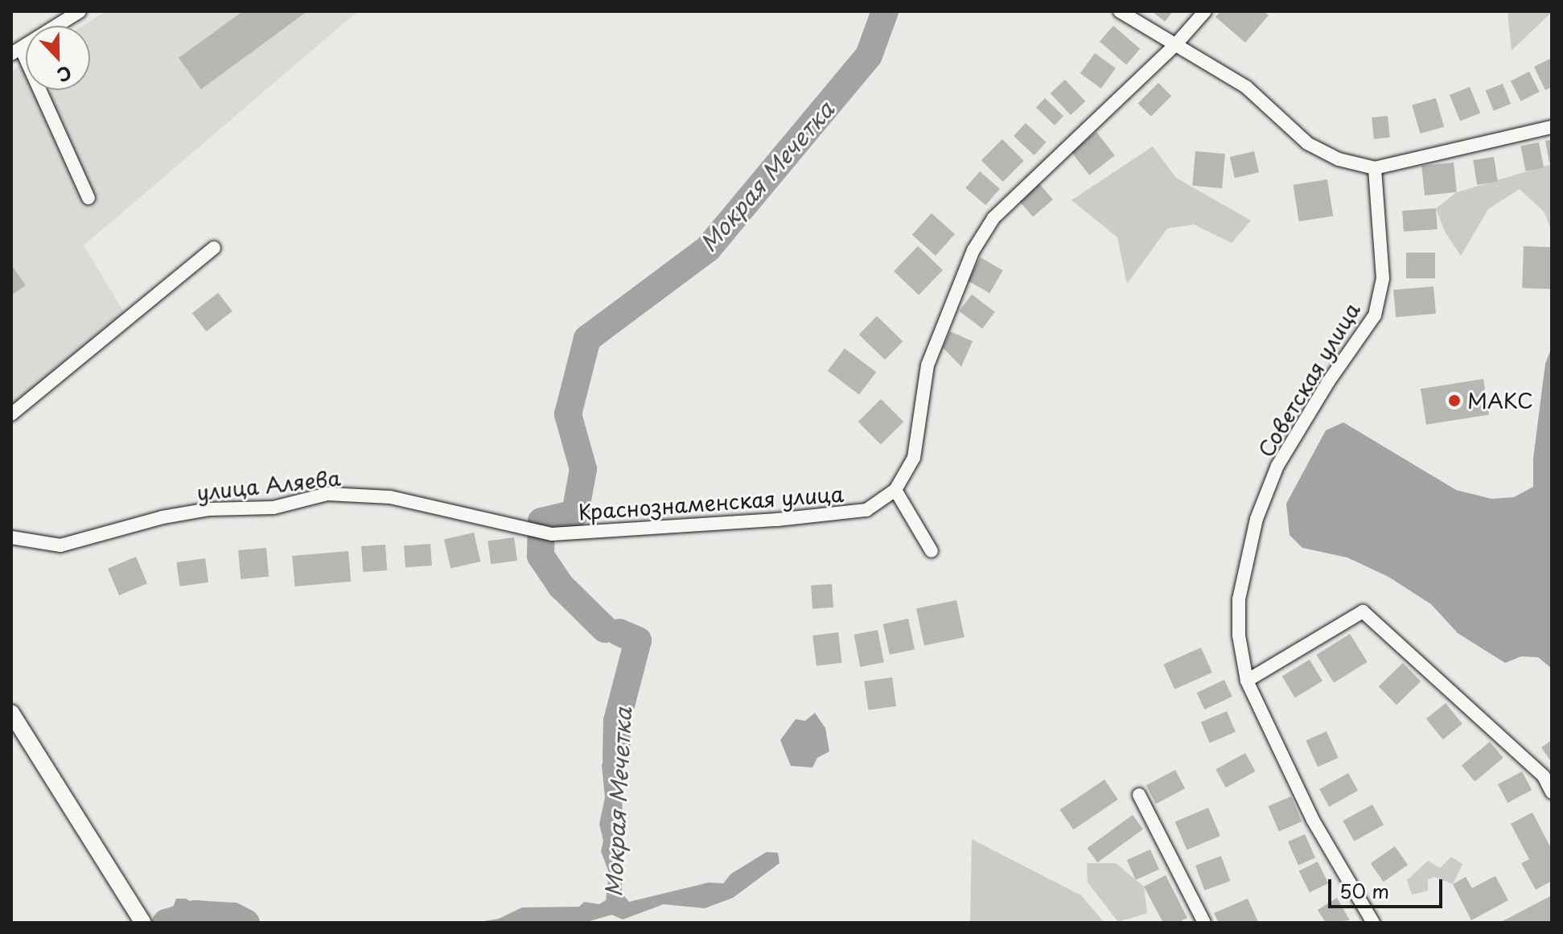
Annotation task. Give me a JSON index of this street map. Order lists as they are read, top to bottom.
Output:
{
  "streets": {
    "street": ["Советская улица", "улица Аляева", "Краснознаменская улица"]
  },
  "crossings": [
    ["улица Аляева", "Краснознаменская улица"]
  ],
  "water": ["Мокрая Мечетка"],
  "places": ["МАКС"],
  "scale_bar": "50 m",
  "north": "bottom"
}
